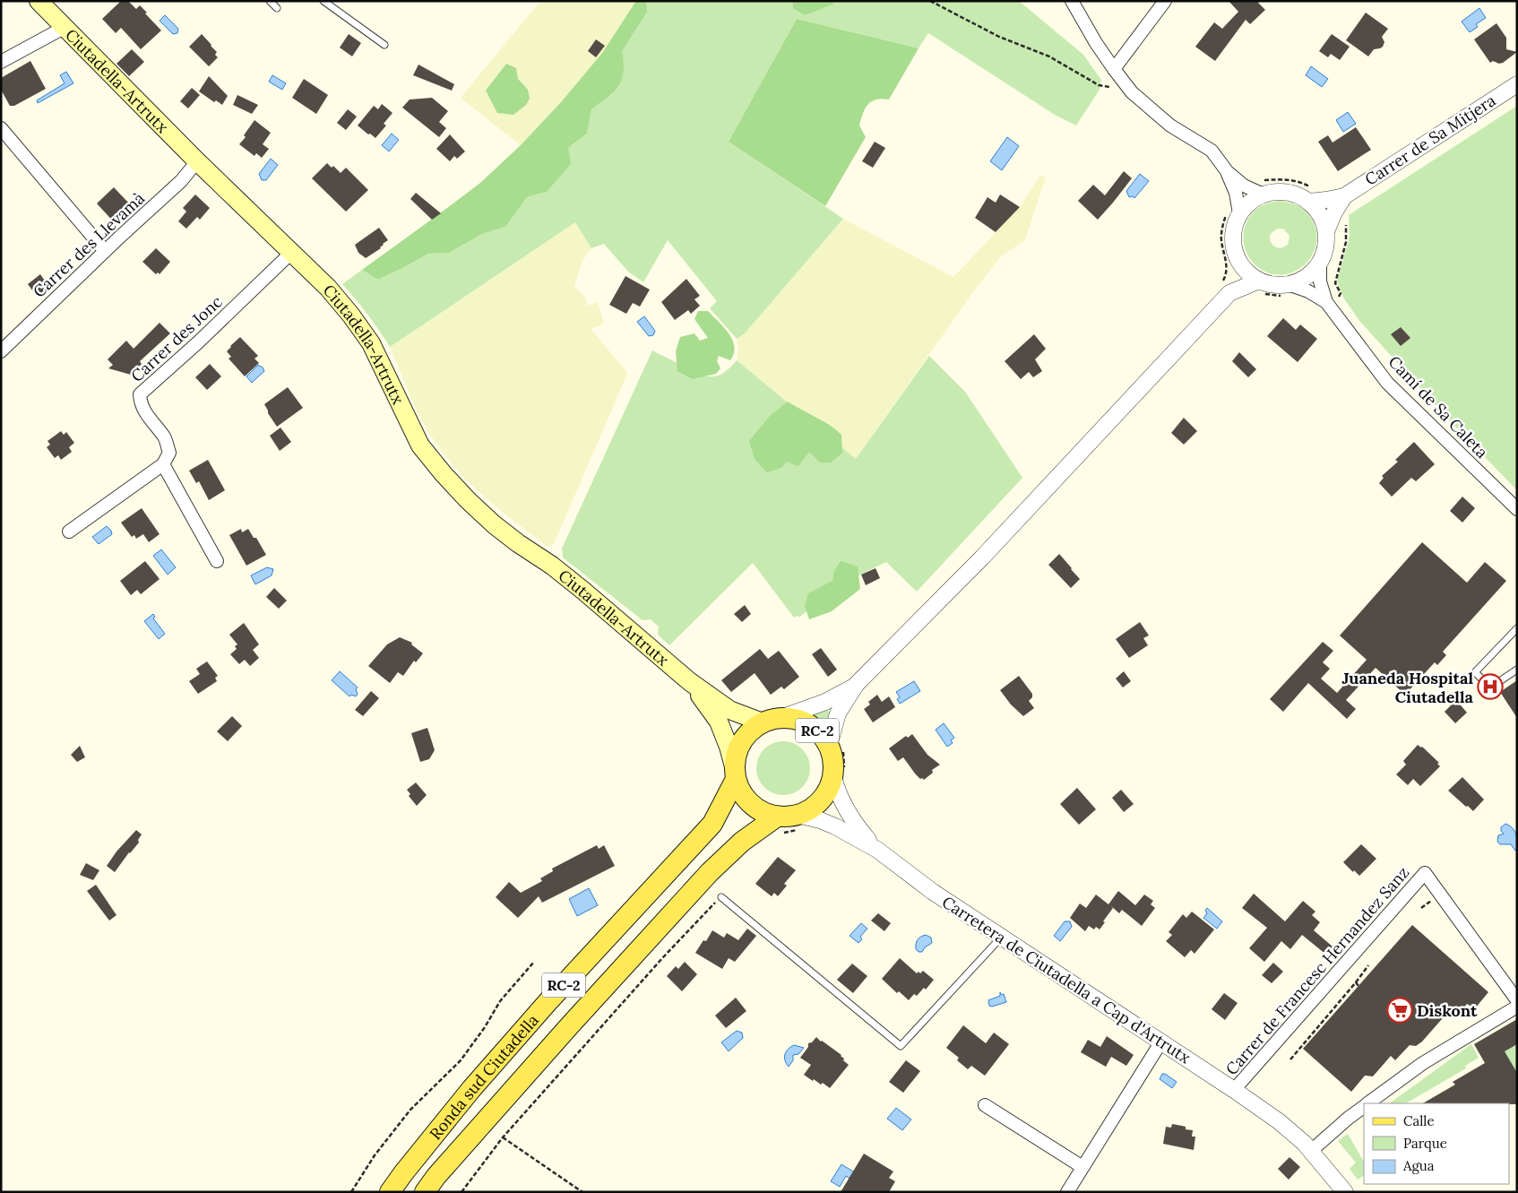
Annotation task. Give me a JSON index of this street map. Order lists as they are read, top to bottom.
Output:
{
  "streets": {
    "main road": ["Ciutadella-Artrutx", "RC-2", "Ronda sud Ciutadella"],
    "street": [
      "Carrer de Sa Mitjera",
      "Carrer des Llevamà",
      "Carrer des Jonc",
      "Camí de Sa Caleta",
      "Carrer de Francesc Hernandez Sanz",
      "Carretera de Ciutadella a Cap d'Artrutx"
    ]
  },
  "crossings": [
    ["Ciutadella-Artrutx", "Carrer des Llevamà"],
    ["Ciutadella-Artrutx", "Carrer des Jonc"],
    ["Ciutadella-Artrutx", "RC-2"],
    ["Ciutadella-Artrutx", "Carretera de Ciutadella a Cap d'Artrutx"],
    ["Ciutadella-Artrutx", "Ronda sud Ciutadella"],
    ["Carrer de Sa Mitjera", "Camí de Sa Caleta"],
    ["RC-2", "Carretera de Ciutadella a Cap d'Artrutx"],
    ["RC-2", "Ronda sud Ciutadella"],
    ["Carrer de Francesc Hernandez Sanz", "Carretera de Ciutadella a Cap d'Artrutx"],
    ["Carretera de Ciutadella a Cap d'Artrutx", "Ronda sud Ciutadella"]
  ],
  "places": {
    "hospital": ["Juaneda Hospital Ciutadella"],
    "supermarket": ["Diskont"]
  },
  "legend": ["Calle", "Parque", "Agua"]
}
